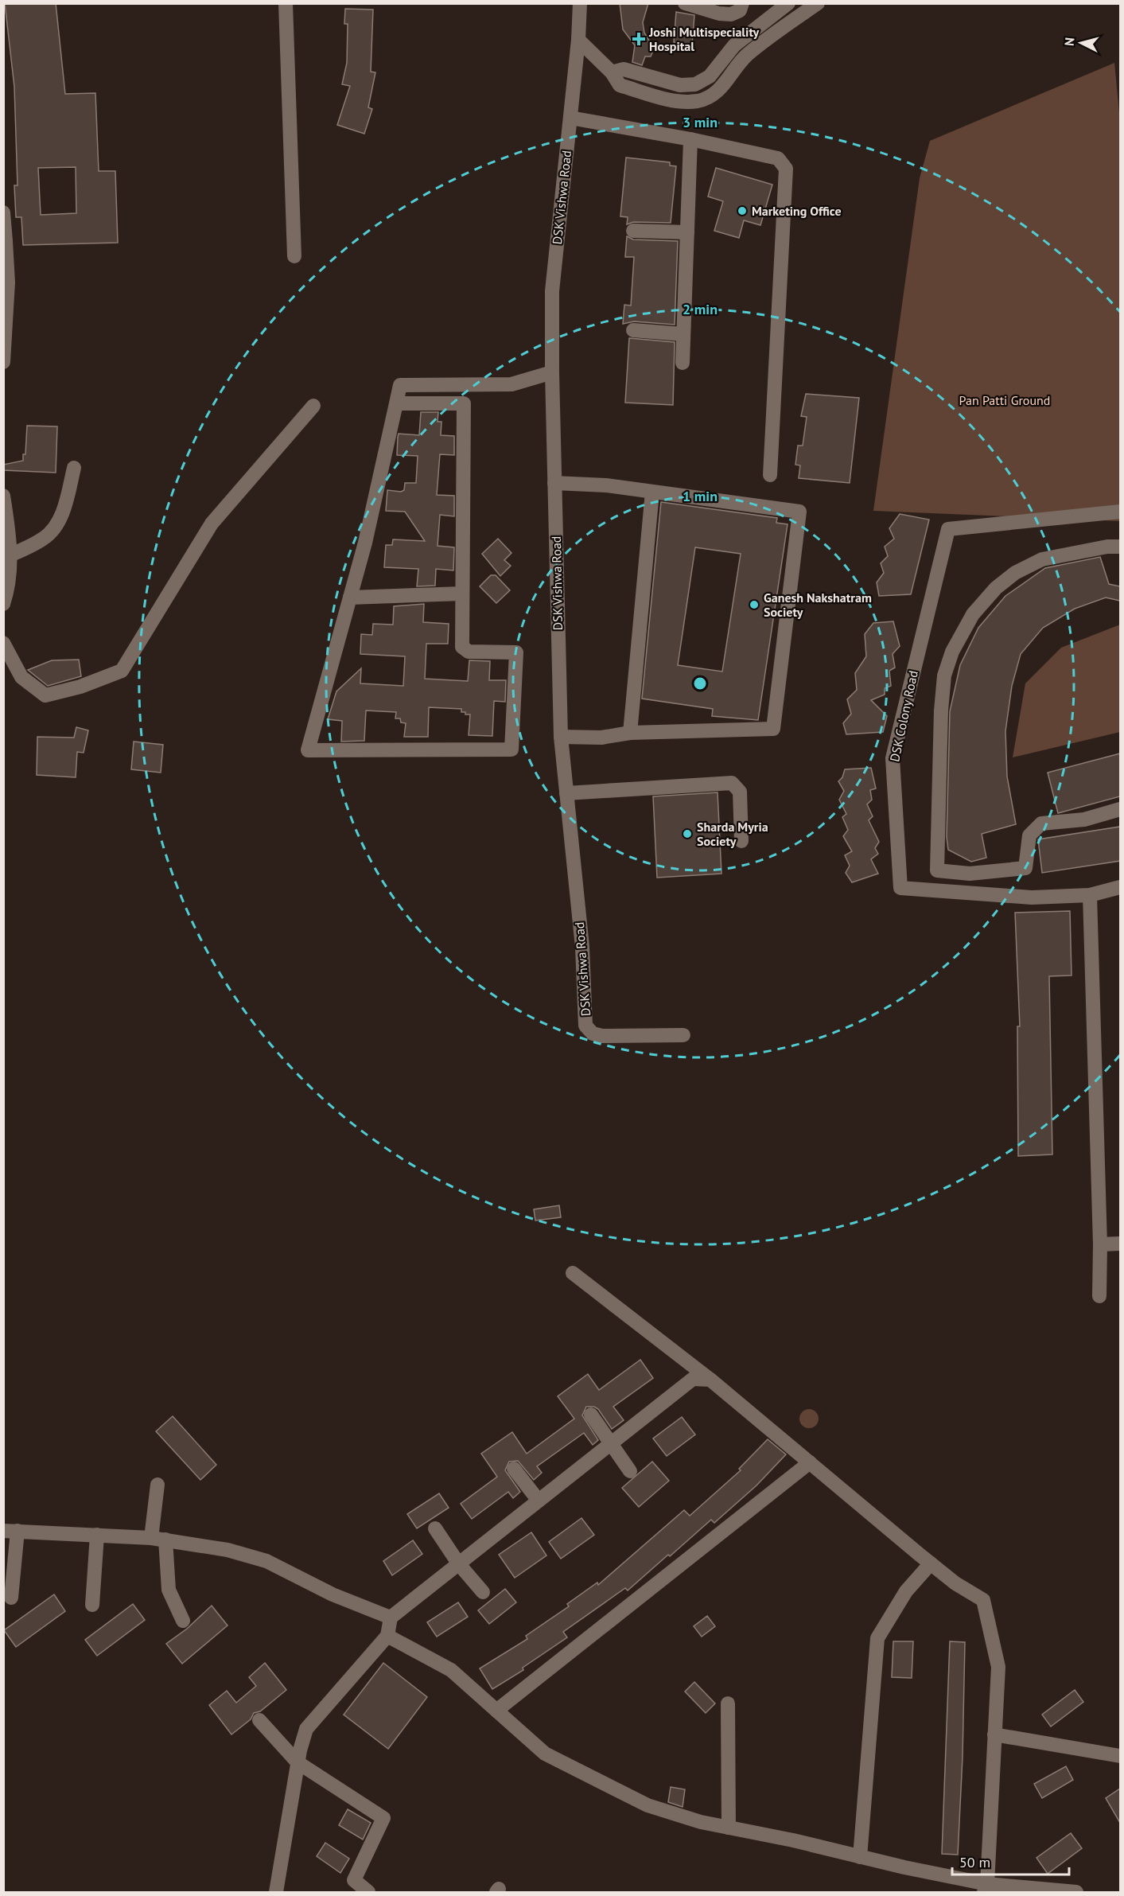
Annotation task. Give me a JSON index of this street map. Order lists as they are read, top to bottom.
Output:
{
  "streets": {
    "street": ["DSK Vishwa Road", "DSK Colony Road"]
  },
  "parks": ["Pan Patti Ground"],
  "places": {
    "health": ["Joshi Multispeciality Hospital"],
    "other": ["Marketing Office", "Ganesh Nakshatram Society", "Sharda Myria Society"]
  },
  "scale_bar": "50 m",
  "north": "left",
  "rings": ["3 min", "2 min", "1 min"]
}
